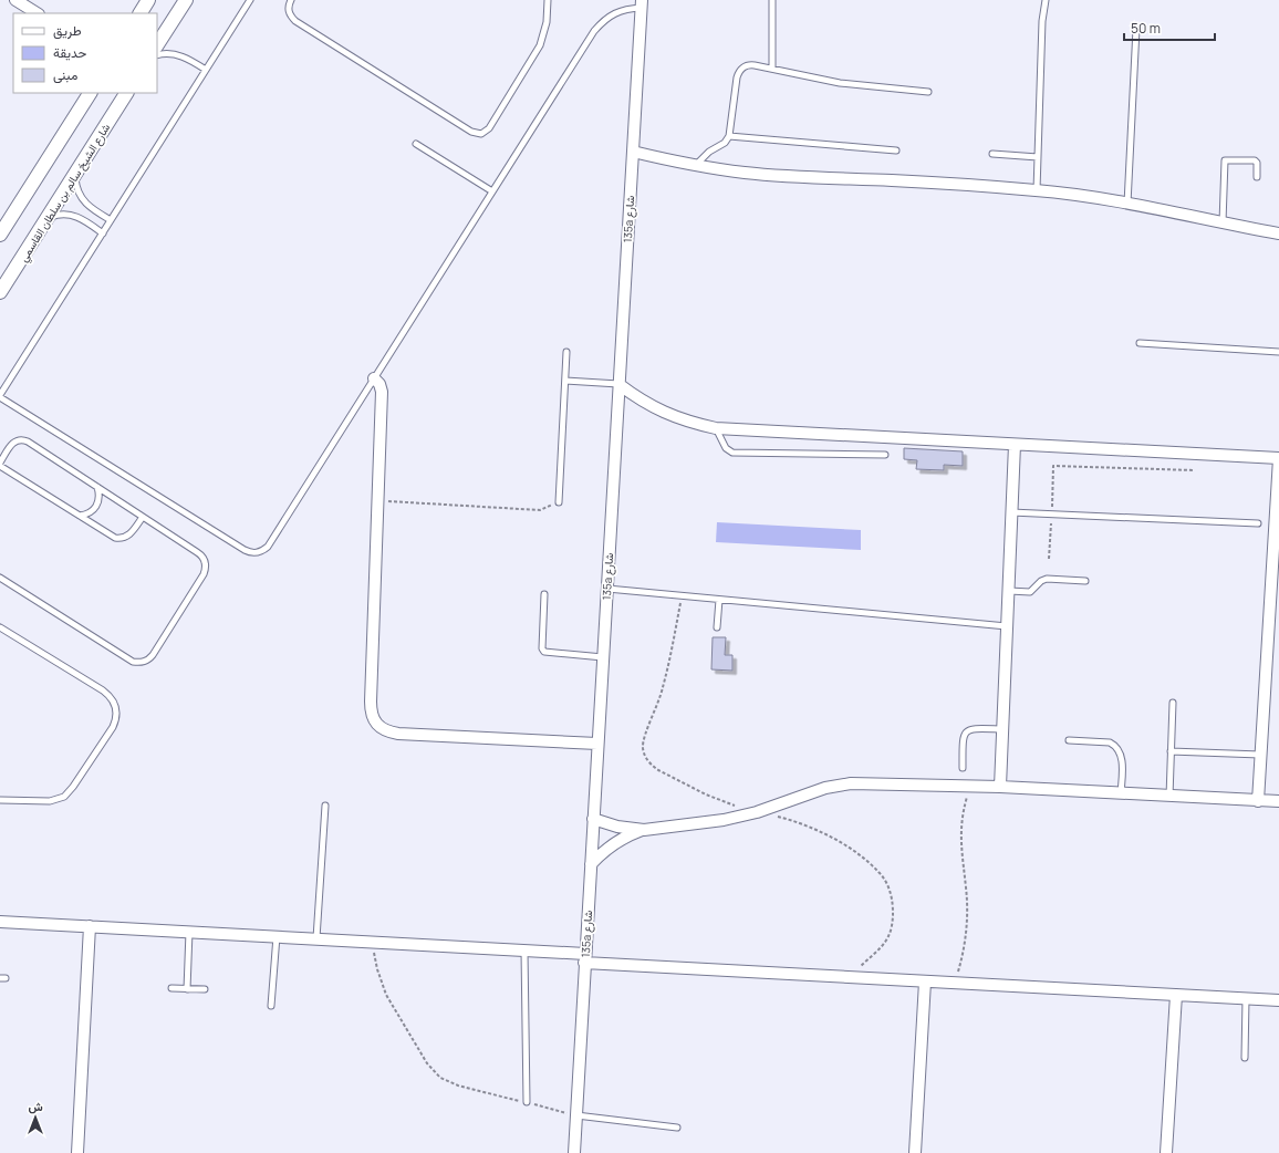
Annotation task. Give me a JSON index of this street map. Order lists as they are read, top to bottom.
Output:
{
  "streets": {
    "street": ["شارع الشيخ سالم بن سلطان القاسمي", "135a شارع"]
  },
  "legend": ["طريق", "حديقة", "مبنى"],
  "scale_bar": "50 m",
  "north": "top"
}
